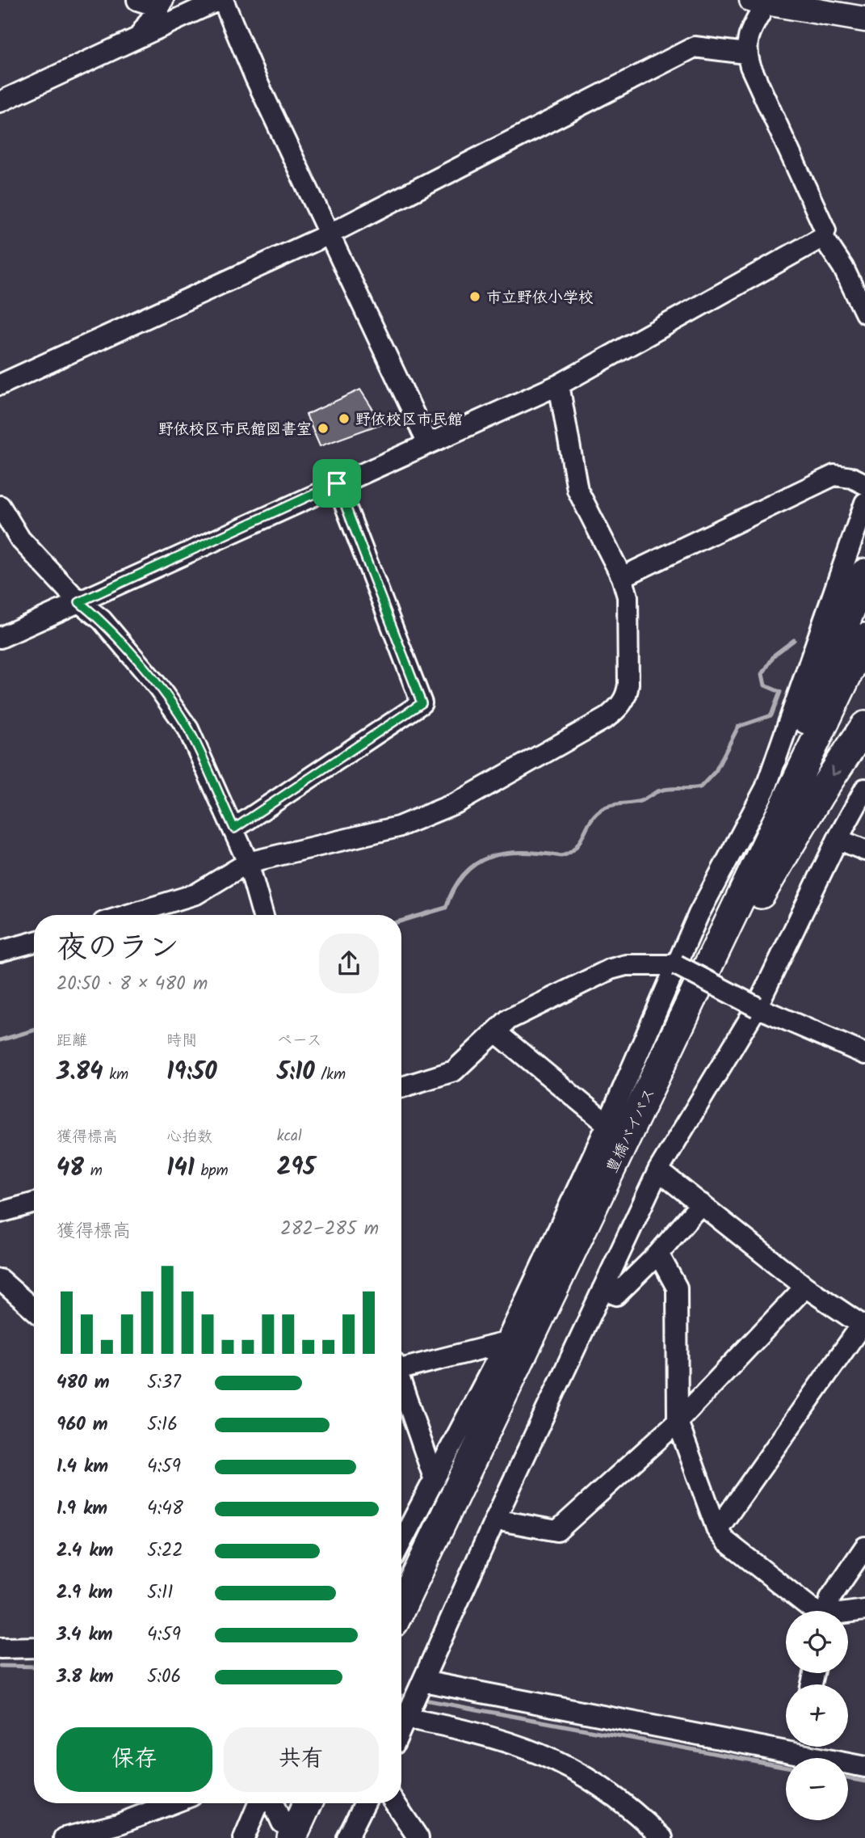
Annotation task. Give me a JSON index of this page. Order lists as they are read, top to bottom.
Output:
{
  "streets": {
    "highway": ["豊橋バイパス"]
  },
  "places": ["市立野依小学校", "野依校区市民館", "野依校区市民館図書室"],
  "page": {
    "heading": ["夜のラン", "20:50 · 8 × 480 m"],
    "stats": [
      ["距離", "3.84 km"],
      ["時間", "19:50"],
      ["ペース", "5:10 /km"],
      ["獲得標高", "48 m"],
      ["心拍数", "141 bpm"],
      ["kcal", "295"]
    ],
    "chart": ["獲得標高", "282–285 m"],
    "list": [
      {
        "name": "480 m",
        "note": "5:37"
      },
      {
        "name": "960 m",
        "note": "5:16"
      },
      {
        "name": "1.4 km",
        "note": "4:59"
      },
      {
        "name": "1.9 km",
        "note": "4:48"
      },
      {
        "name": "2.4 km",
        "note": "5:22"
      },
      {
        "name": "2.9 km",
        "note": "5:11"
      },
      {
        "name": "3.4 km",
        "note": "4:59"
      },
      {
        "name": "3.8 km",
        "note": "5:06"
      }
    ],
    "map_buttons": ["+", "−"],
    "buttons": ["保存", "共有"]
  }
}
